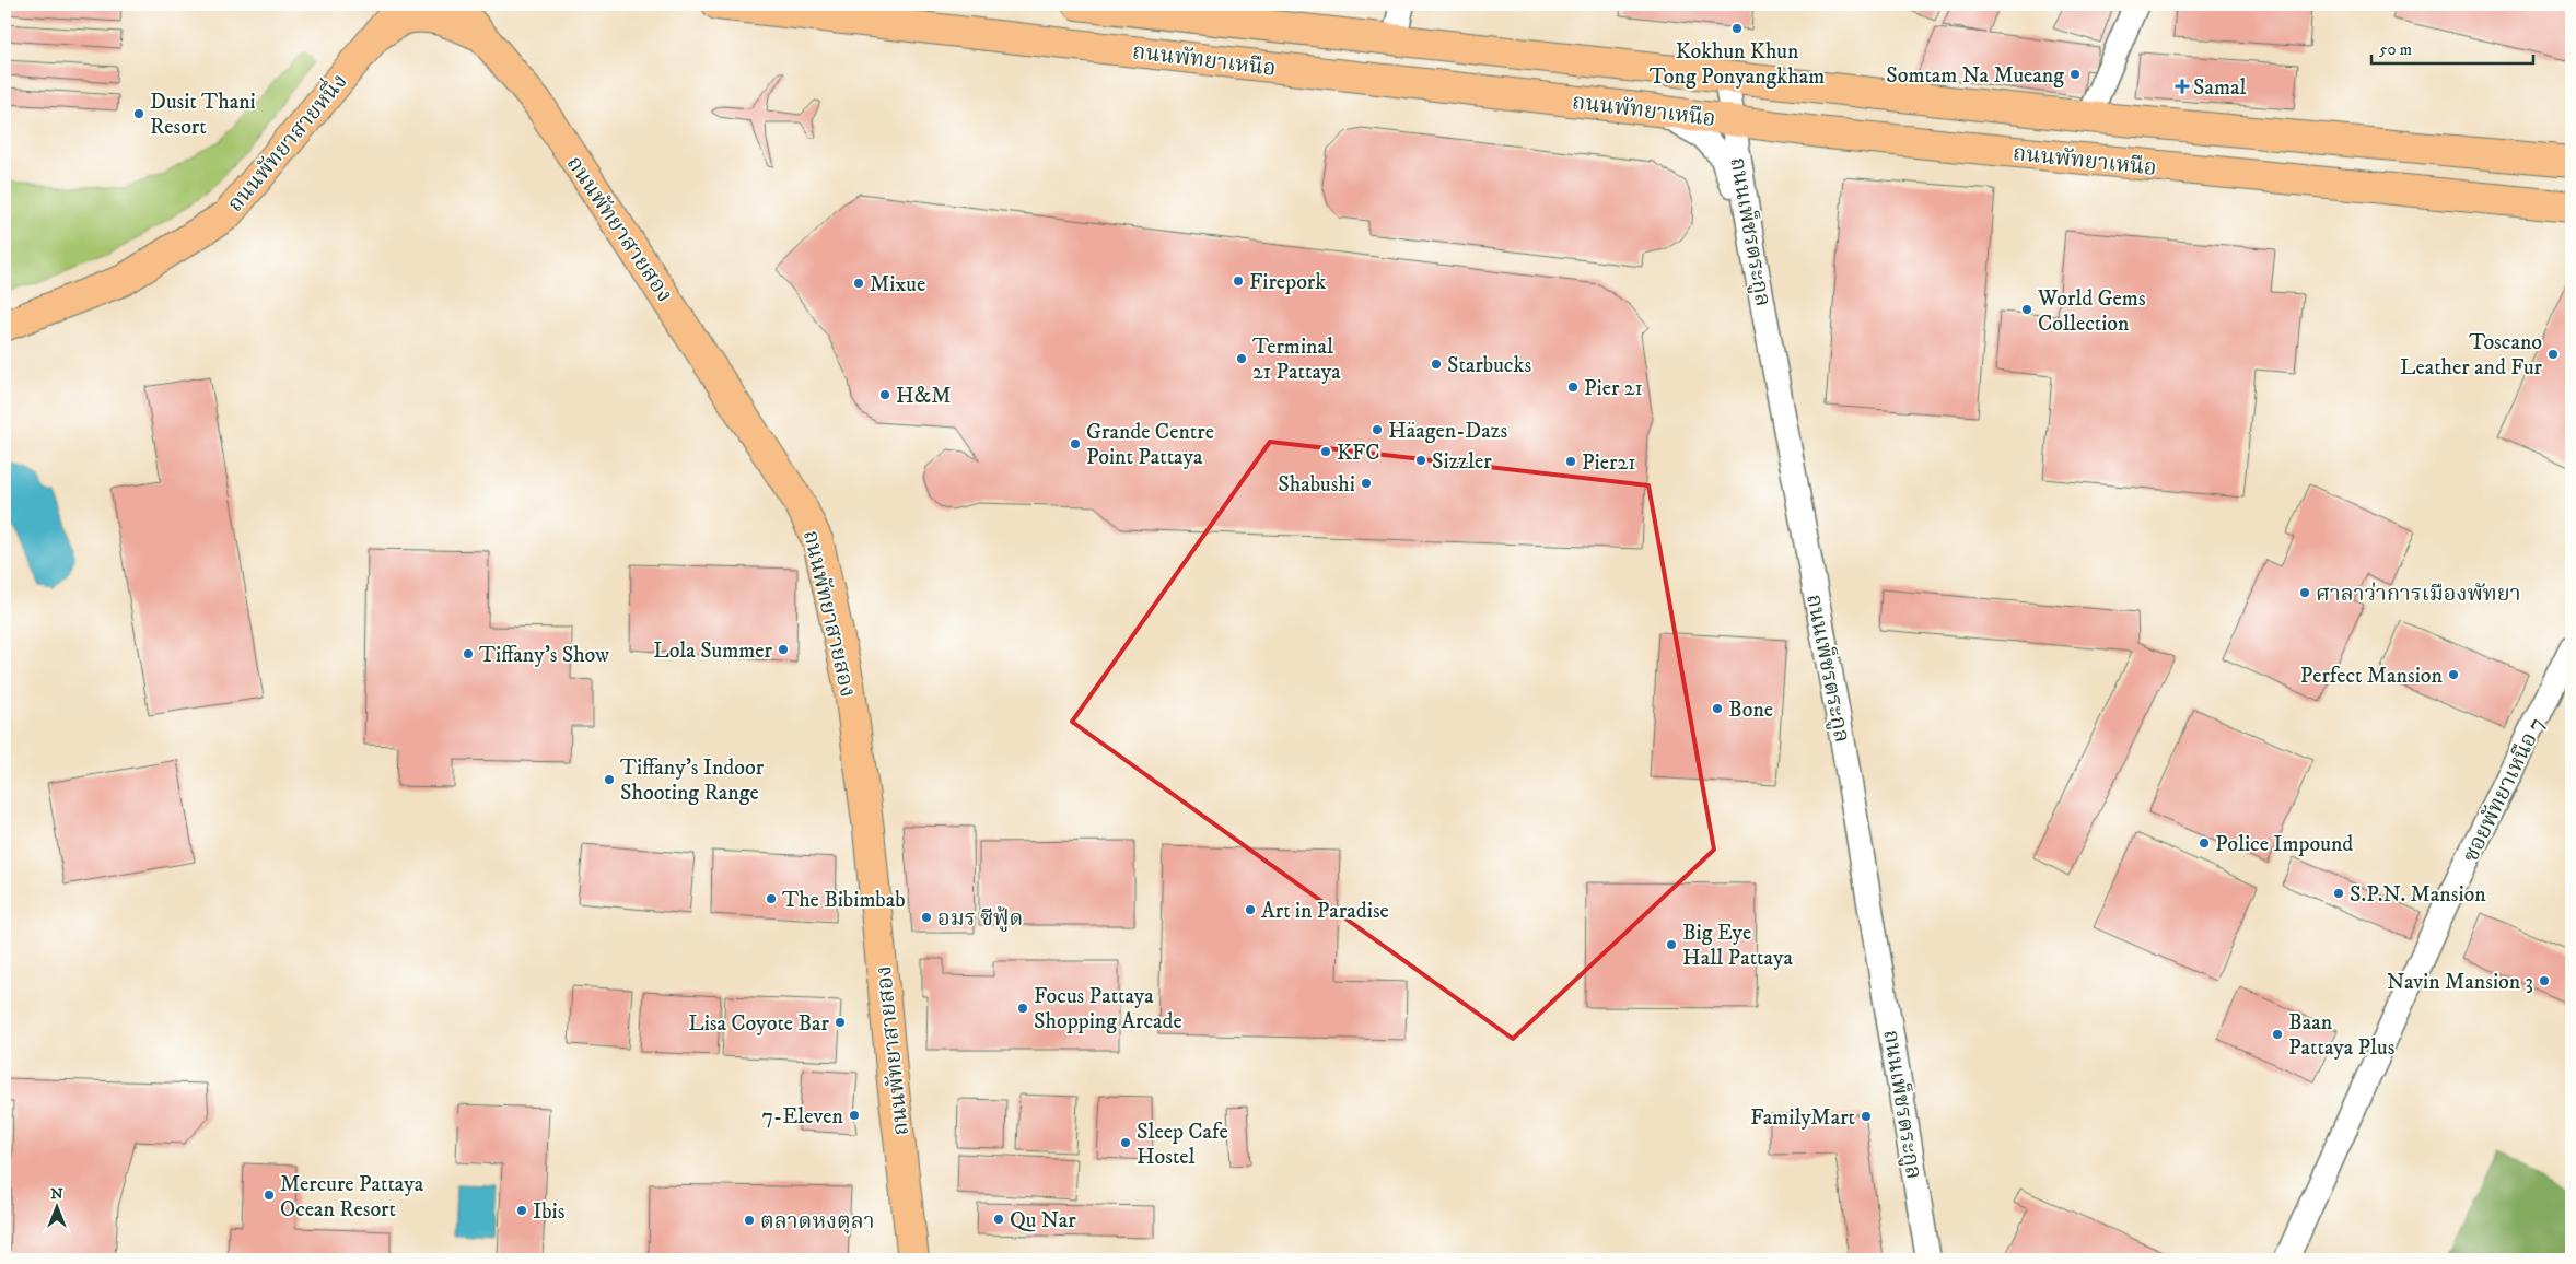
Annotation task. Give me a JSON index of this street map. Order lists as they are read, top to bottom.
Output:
{
  "streets": {
    "main road": ["ถนนพัทยาเหนือ", "ถนนพัทยาสายหนึ่ง", "ถนนพัทยาสายสอง"],
    "street": ["ถนนเพ็ชรตระกูล", "ซอยพัทยาเหนือ 7"]
  },
  "crossings": [
    ["ถนนพัทยาเหนือ", "ถนนเพ็ชรตระกูล"]
  ],
  "places": {
    "other": [
      "Kokhun Khun Tong Ponyangkham",
      "Somtam Na Mueang",
      "Dusit Thani Resort",
      "Firepork",
      "Mixue",
      "World Gems Collection",
      "Toscano Leather and Fur",
      "Terminal 21 Pattaya",
      "Starbucks",
      "Pier 21",
      "H&M",
      "Häagen-Dazs",
      "Grande Centre Point Pattaya",
      "KFC",
      "Sizzler",
      "Pier21",
      "Shabushi",
      "ศาลาว่าการเมืองพัทยา",
      "Lola Summer",
      "Tiffany's Show",
      "Perfect Mansion",
      "Bone",
      "Tiffany's Indoor Shooting Range",
      "Police Impound",
      "S.P.N. Mansion",
      "The Bibimbab",
      "Art in Paradise",
      "อมร ซีฟู้ด",
      "Big Eye Hall Pattaya",
      "Navin Mansion 3",
      "Focus Pattaya Shopping Arcade",
      "Lisa Coyote Bar",
      "Baan Pattaya Plus",
      "7-Eleven",
      "FamilyMart",
      "Sleep Cafe Hostel",
      "Mercure Pattaya Ocean Resort",
      "Ibis",
      "Qu Nar",
      "ตลาดหงตุลา"
    ],
    "health": ["Samal"]
  },
  "scale_bar": "50 m",
  "north": "top"
}
